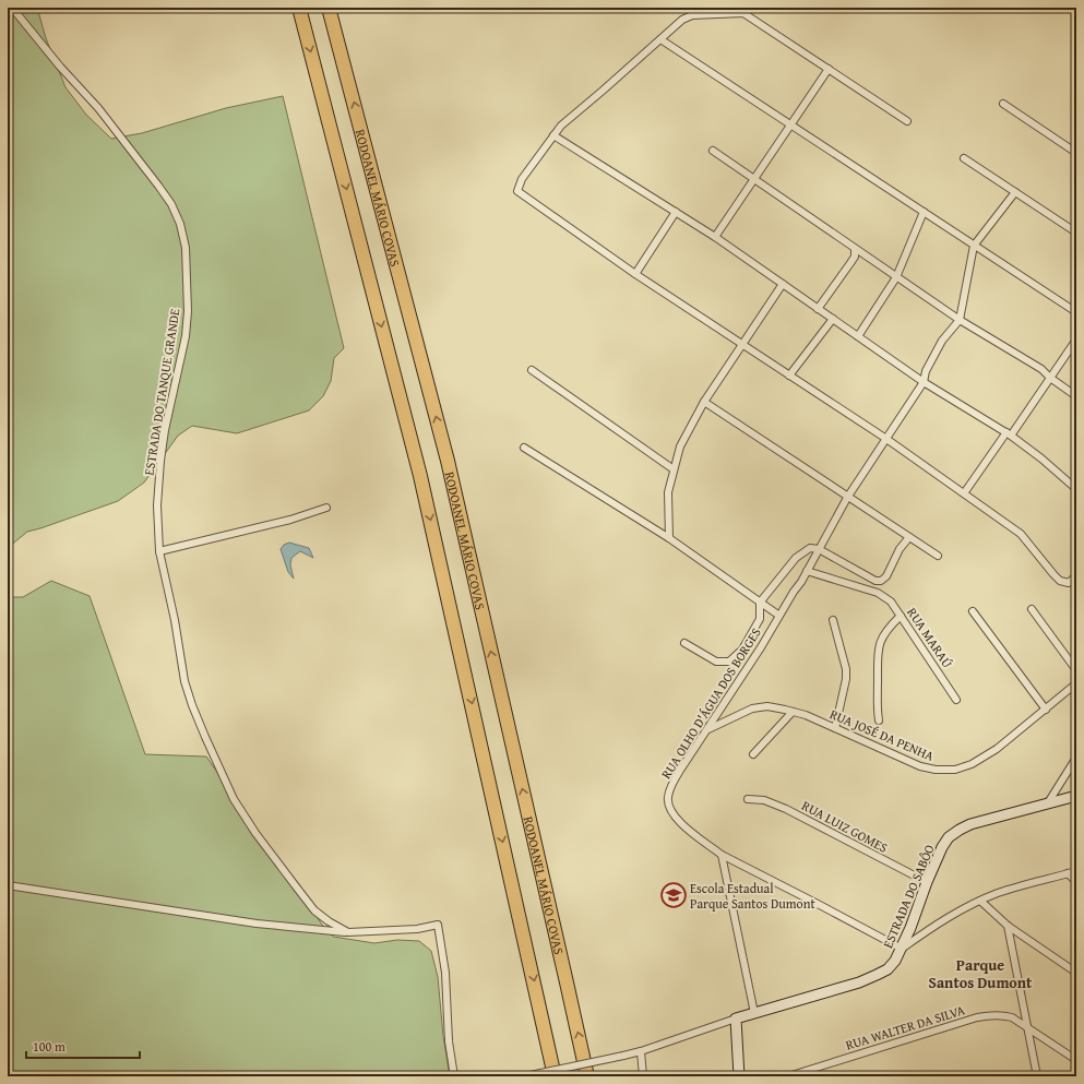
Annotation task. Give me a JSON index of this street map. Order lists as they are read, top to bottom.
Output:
{
  "streets": {
    "highway": ["RODOANEL MÁRIO COVAS"],
    "street": [
      "ESTRADA DO TANQUE GRANDE",
      "RUA MARAÚ",
      "RUA OLHO D'ÁGUA DOS BORGES",
      "RUA JOSÉ DA PENHA",
      "RUA LUIZ GOMES",
      "ESTRADA DO SABÔO",
      "RUA WALTER DA SILVA"
    ]
  },
  "crossings": [
    ["RUA MARAÚ", "RUA OLHO D'ÁGUA DOS BORGES"],
    ["RUA OLHO D'ÁGUA DOS BORGES", "RUA JOSÉ DA PENHA"],
    ["RUA OLHO D'ÁGUA DOS BORGES", "ESTRADA DO SABÔO"],
    ["RUA LUIZ GOMES", "ESTRADA DO SABÔO"]
  ],
  "districts": ["Parque Santos Dumont"],
  "places": {
    "school or university": ["Escola Estadual Parque Santos Dumont"]
  },
  "scale_bar": "100 m"
}
